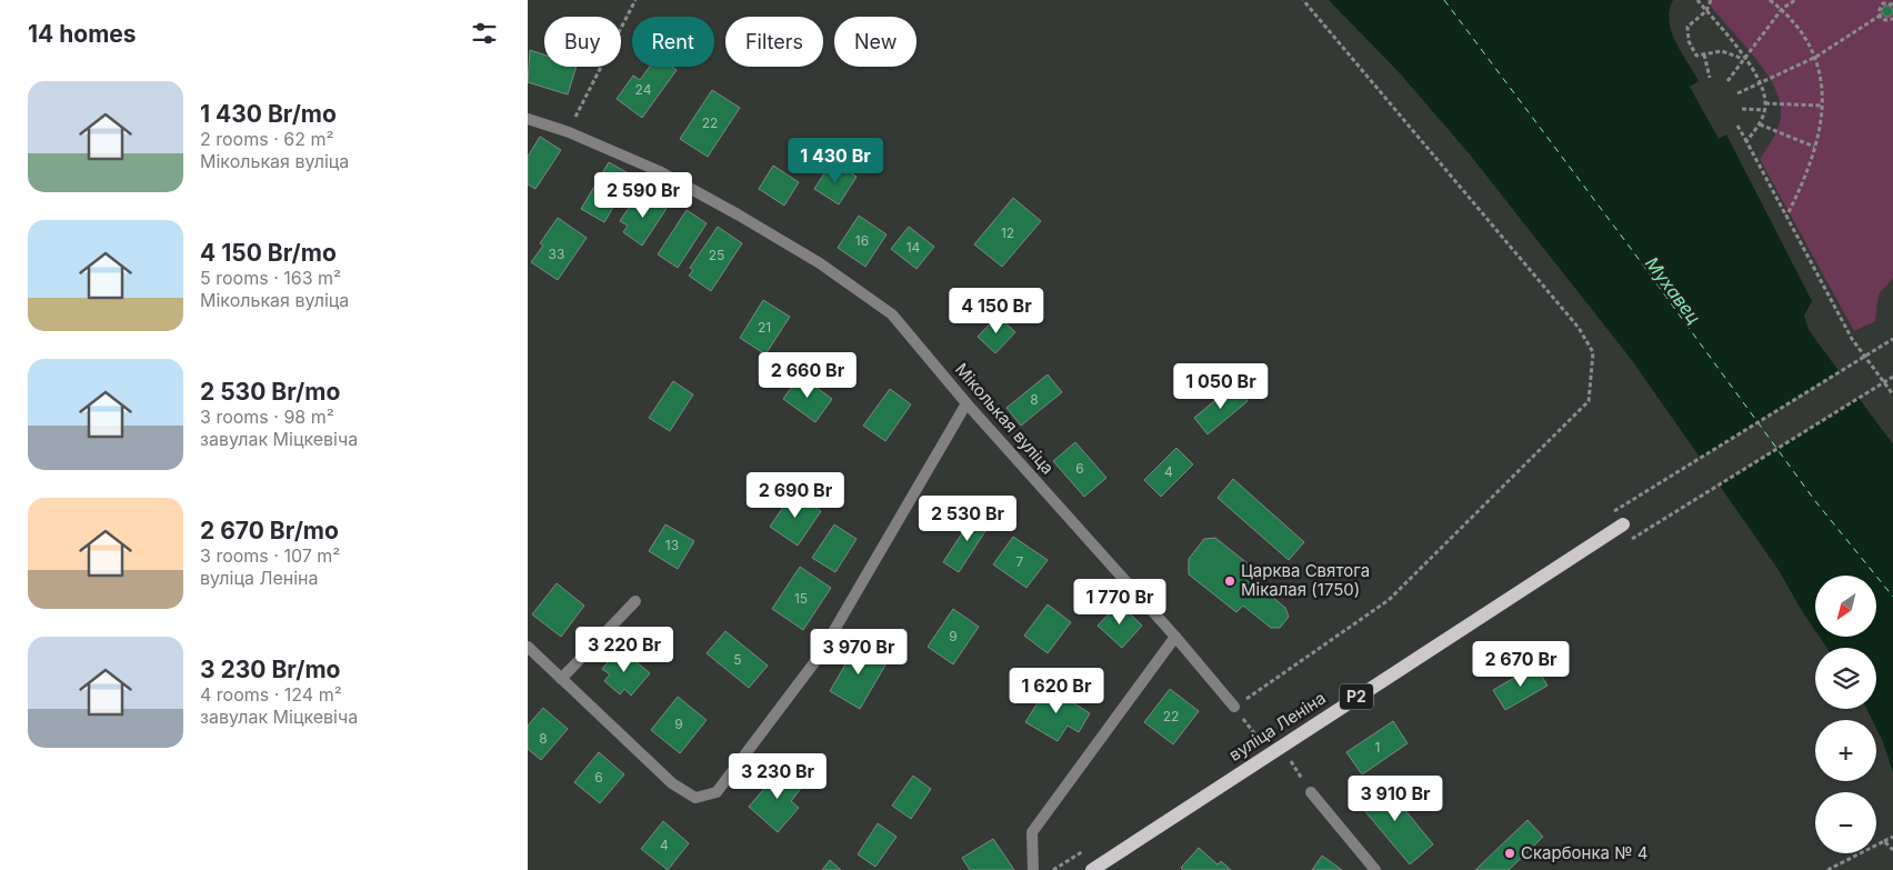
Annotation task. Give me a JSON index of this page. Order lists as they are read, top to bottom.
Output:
{
  "streets": {
    "main road": ["Р2", "вуліца Леніна"],
    "street": ["Міколькая вуліца"]
  },
  "water": ["Мухавец"],
  "places": ["Царква Святога Мікалая (1750)", "Скарбонка № 4"],
  "house_numbers": [
    "24",
    "22",
    "12",
    "16",
    "14",
    "33",
    "25",
    "21",
    "8",
    "6",
    "4",
    "13",
    "7",
    "15",
    "9",
    "5",
    "22",
    "9",
    "8",
    "1",
    "6",
    "4"
  ],
  "north": "bottom left",
  "page": {
    "heading": "14 homes",
    "chip": [
      "Buy",
      "Rent",
      "Filters",
      "New"
    ],
    "list": [
      {
        "name": "1 430 Br/mo",
        "note": "2 rooms · 62 m² · Міколькая вуліца"
      },
      {
        "name": "4 150 Br/mo",
        "note": "5 rooms · 163 m² · Міколькая вуліца"
      },
      {
        "name": "2 530 Br/mo",
        "note": "3 rooms · 98 m² · завулак Міцкевіча"
      },
      {
        "name": "2 670 Br/mo",
        "note": "3 rooms · 107 m² · вуліца Леніна"
      },
      {
        "name": "3 230 Br/mo",
        "note": "4 rooms · 124 m² · завулак Міцкевіча"
      }
    ],
    "price": [
      "1 430 Br",
      "2 590 Br",
      "4 150 Br",
      "2 660 Br",
      "1 050 Br",
      "2 690 Br",
      "2 530 Br",
      "1 770 Br",
      "3 220 Br",
      "3 970 Br",
      "2 670 Br",
      "1 620 Br",
      "3 230 Br",
      "3 910 Br"
    ],
    "map_buttons": ["+", "−"]
  }
}
